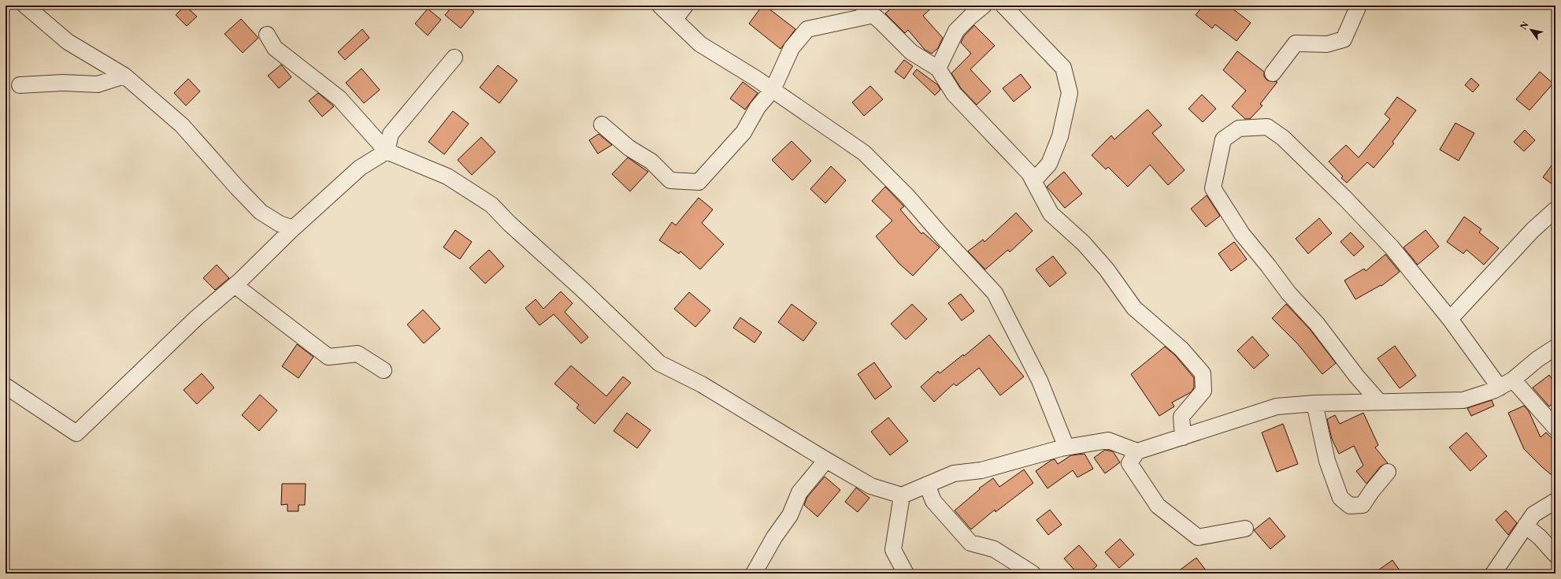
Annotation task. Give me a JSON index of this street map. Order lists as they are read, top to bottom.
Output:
{
  "north": "top left"
}
